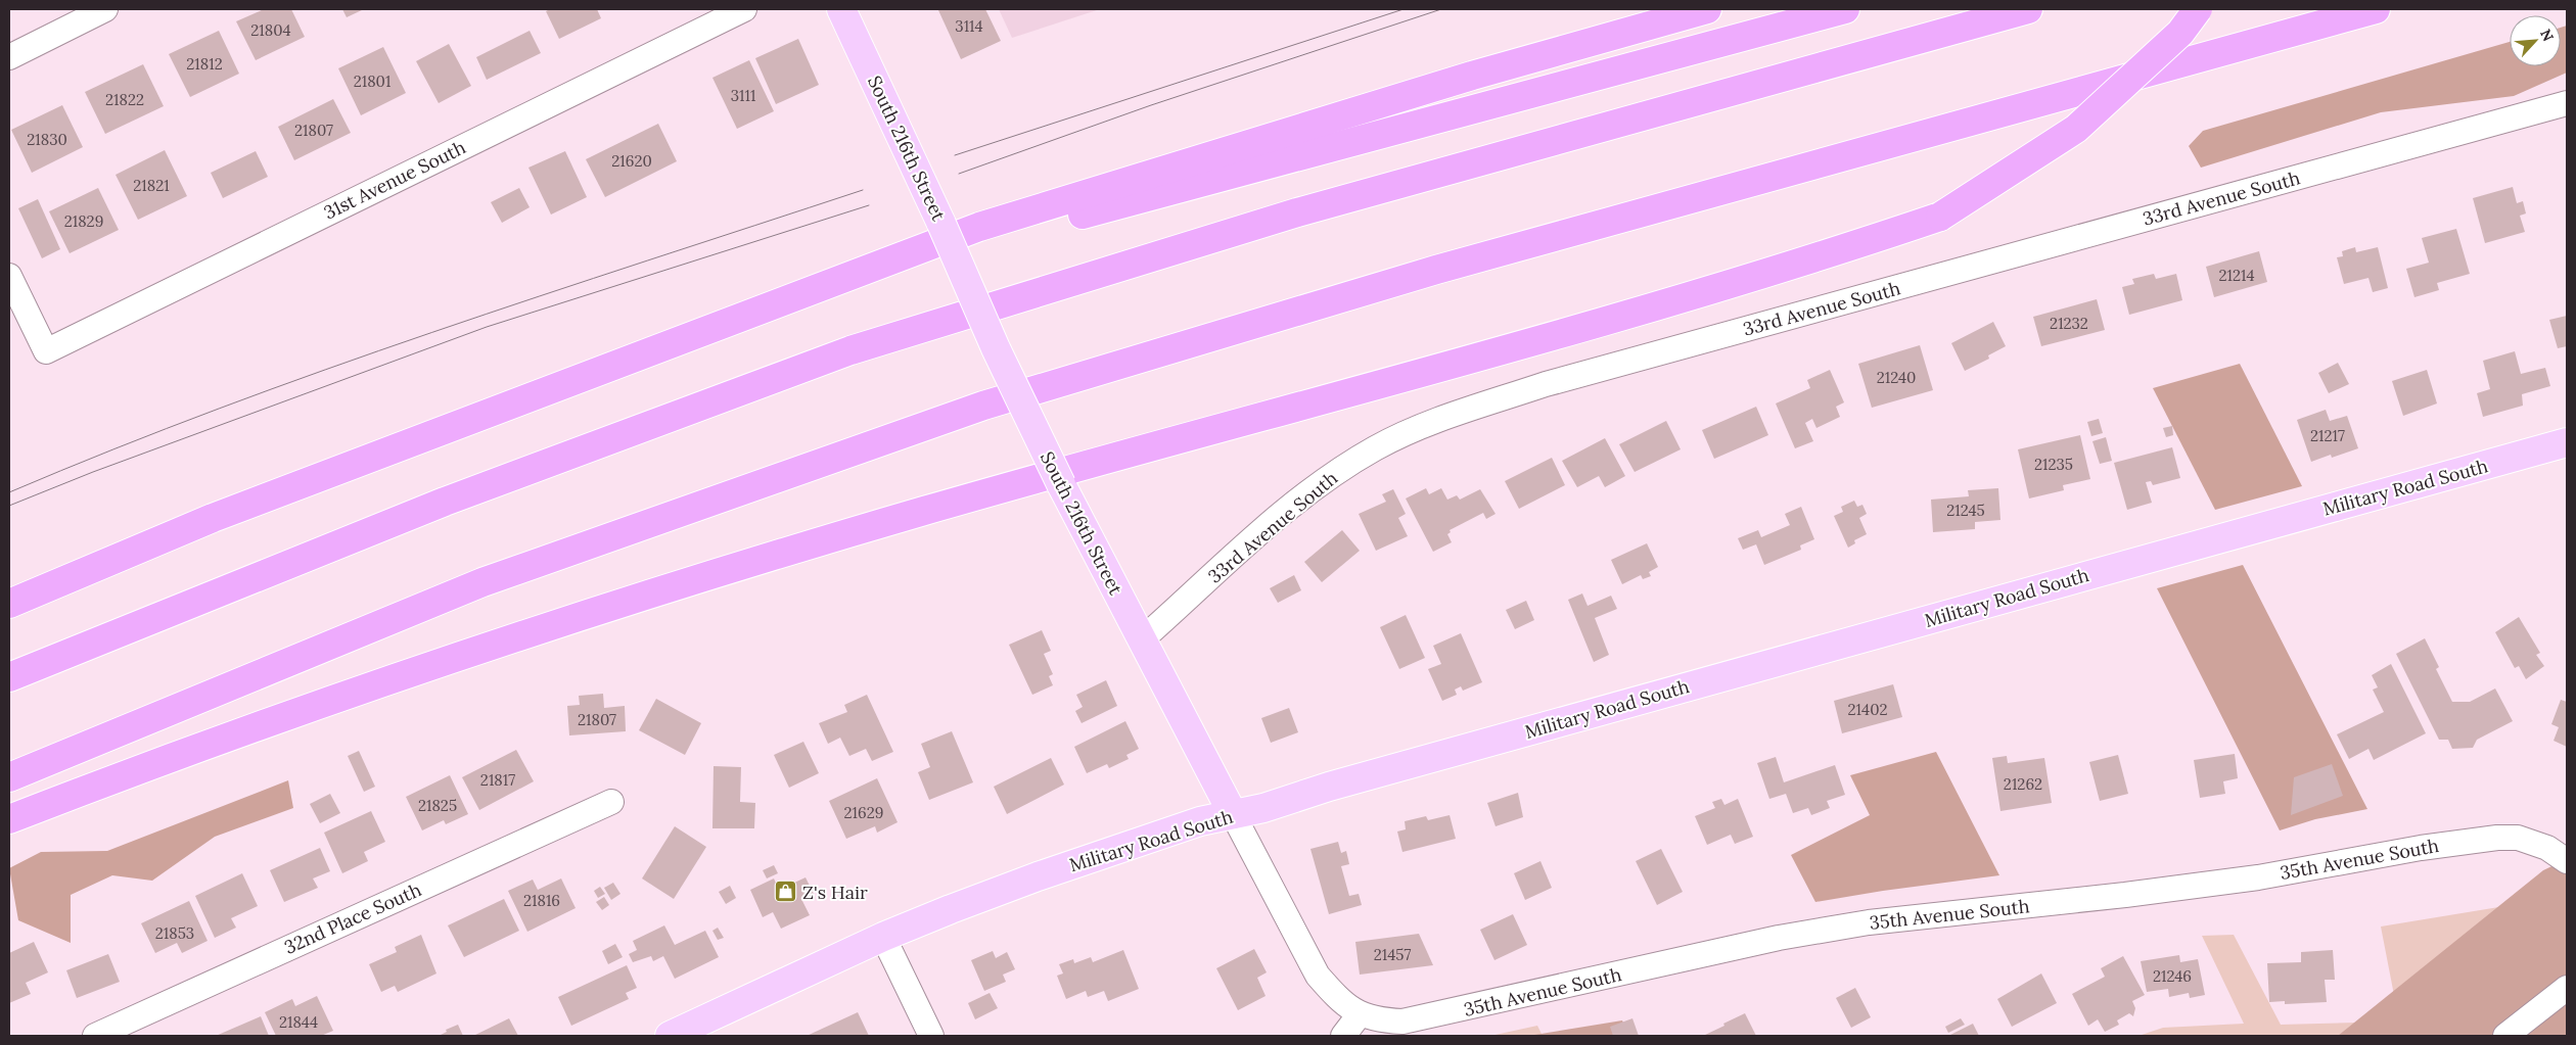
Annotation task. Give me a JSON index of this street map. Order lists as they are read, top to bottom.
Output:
{
  "streets": {
    "main road": ["South 216th Street", "Military Road South"],
    "street": [
      "31st Avenue South",
      "33rd Avenue South",
      "35th Avenue South",
      "32nd Place South"
    ]
  },
  "crossings": [
    ["South 216th Street", "33rd Avenue South"],
    ["South 216th Street", "Military Road South"],
    ["South 216th Street", "35th Avenue South"]
  ],
  "places": {
    "shop": ["Z's Hair"]
  },
  "house_numbers": [
    "3114",
    "21804",
    "21812",
    "21801",
    "3111",
    "21822",
    "21807",
    "21830",
    "21620",
    "21821",
    "21829",
    "21214",
    "21232",
    "21240",
    "21217",
    "21235",
    "21245",
    "21402",
    "21807",
    "21817",
    "21262",
    "21825",
    "21629",
    "21816",
    "21853",
    "21457",
    "21246",
    "21844"
  ],
  "north": "top right"
}
